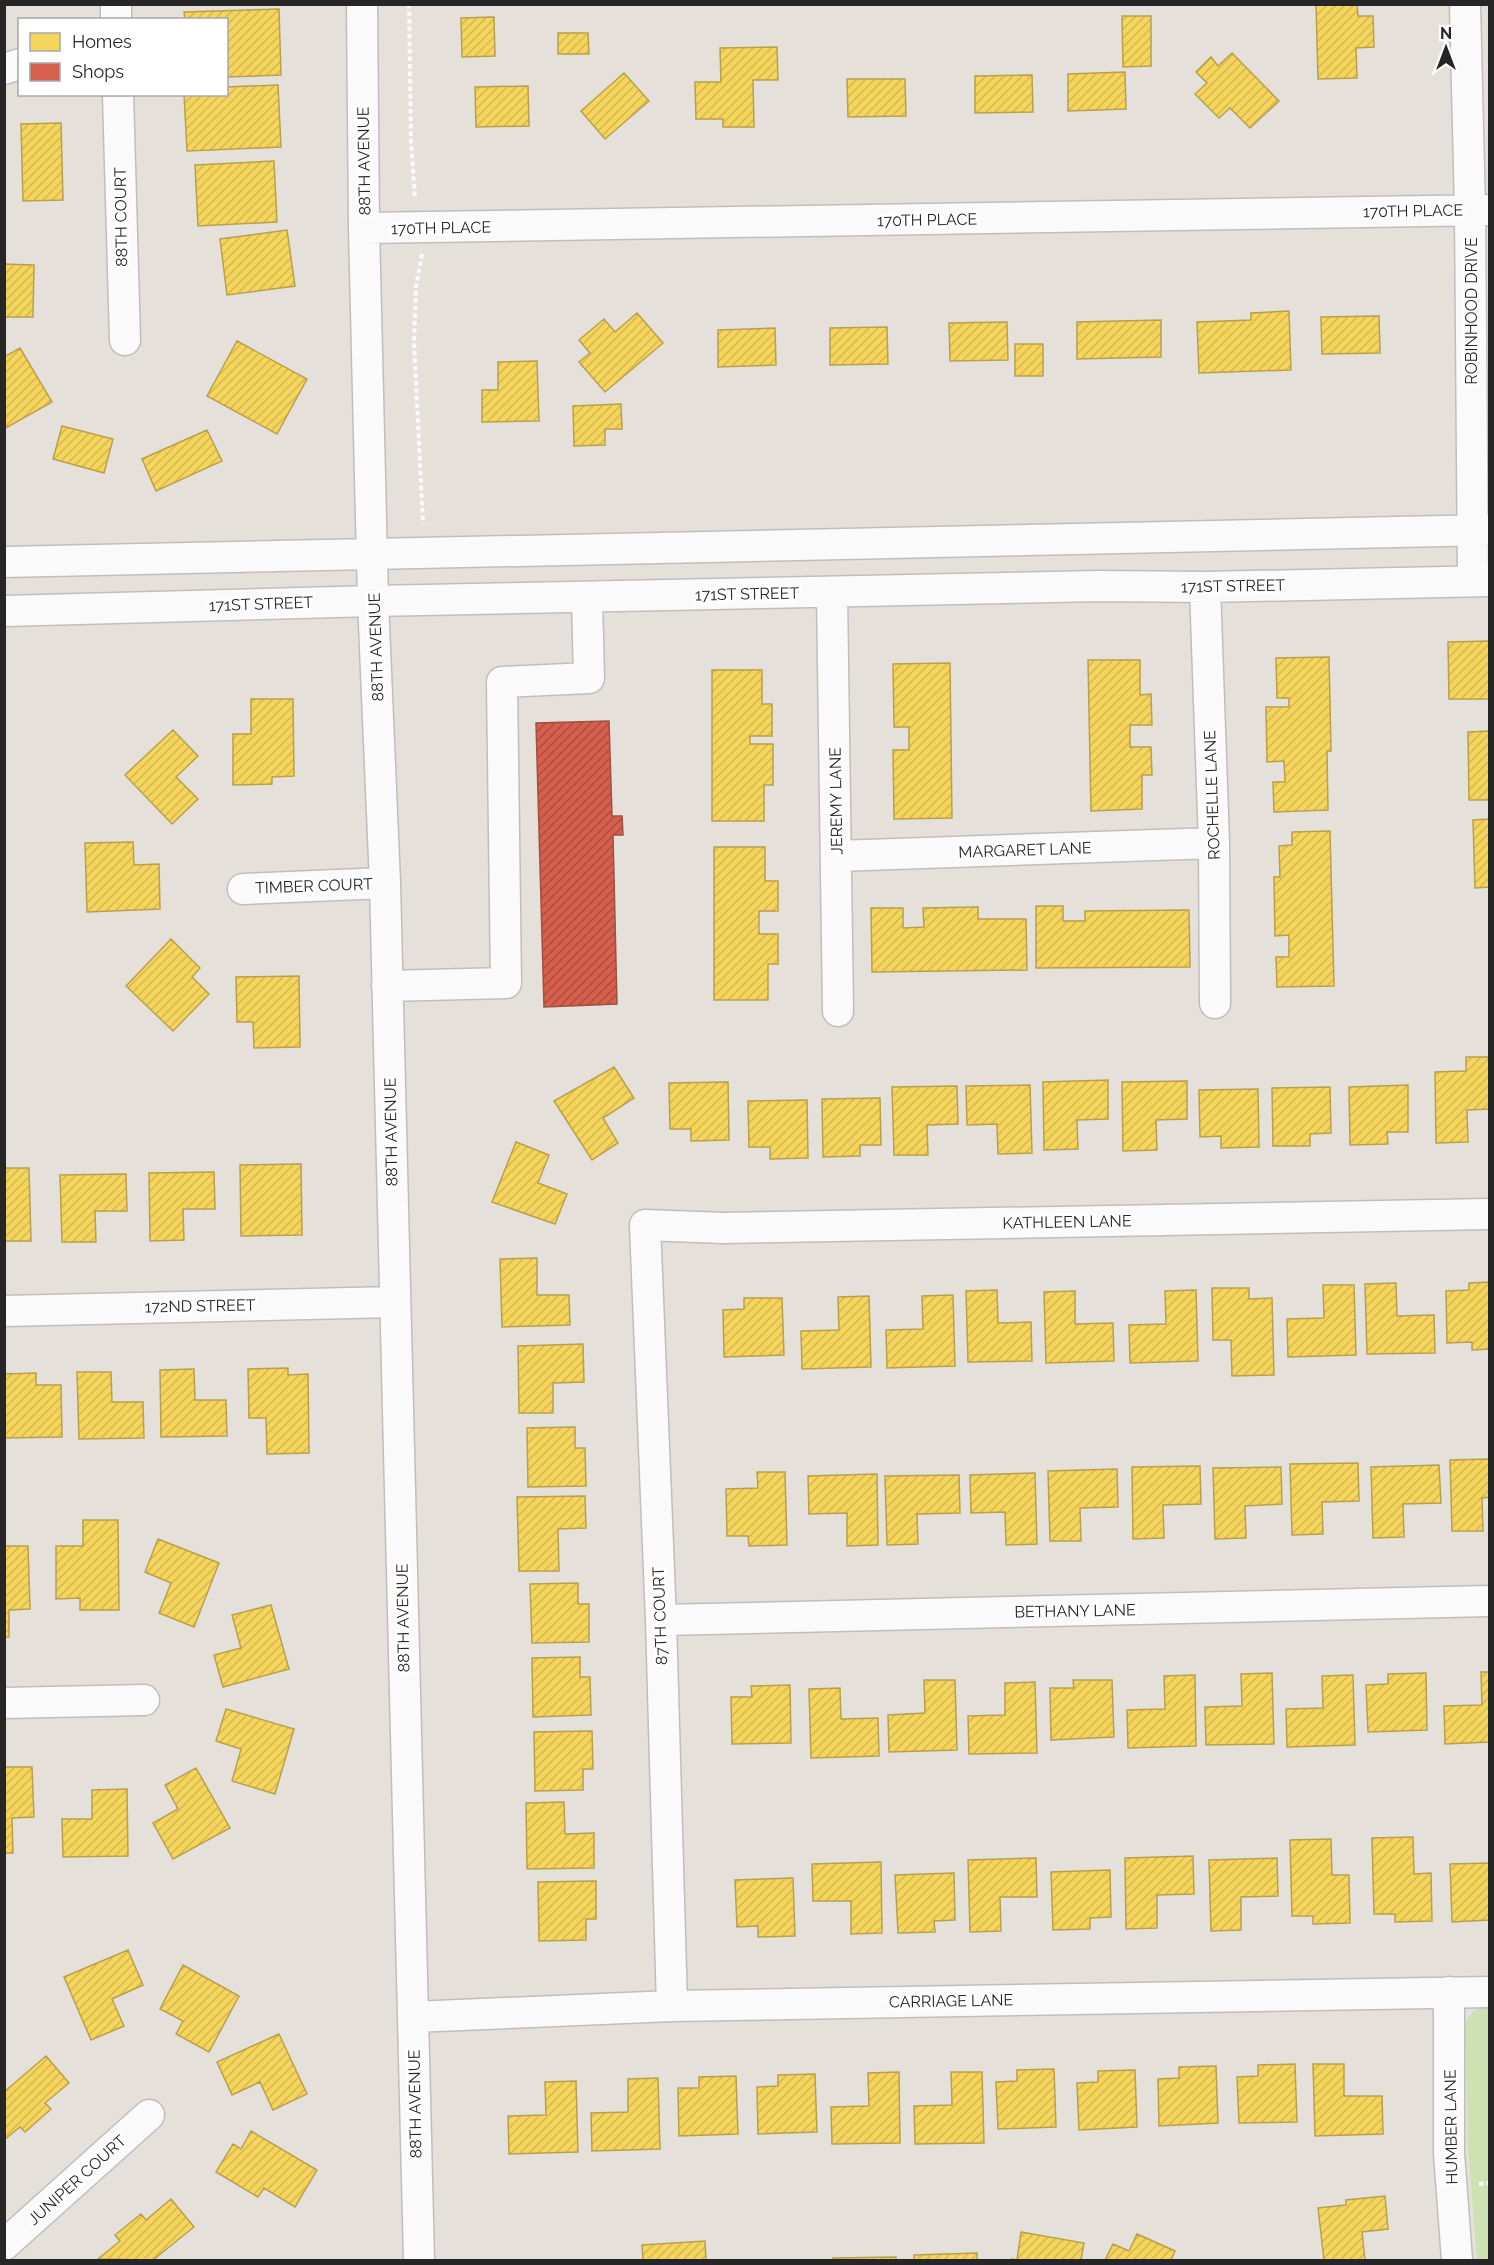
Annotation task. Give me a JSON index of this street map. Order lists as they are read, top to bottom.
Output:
{
  "streets": {
    "street": [
      "88TH AVENUE",
      "170TH PLACE",
      "88TH COURT",
      "ROBINHOOD DRIVE",
      "171ST STREET",
      "ROCHELLE LANE",
      "JEREMY LANE",
      "MARGARET LANE",
      "TIMBER COURT",
      "KATHLEEN LANE",
      "172ND STREET",
      "BETHANY LANE",
      "87TH COURT",
      "CARRIAGE LANE",
      "HUMBER LANE",
      "JUNIPER COURT"
    ]
  },
  "crossings": [
    ["88TH AVENUE", "170TH PLACE"],
    ["88TH AVENUE", "171ST STREET"],
    ["88TH AVENUE", "TIMBER COURT"],
    ["88TH AVENUE", "172ND STREET"],
    ["88TH AVENUE", "CARRIAGE LANE"],
    ["170TH PLACE", "ROBINHOOD DRIVE"],
    ["ROBINHOOD DRIVE", "171ST STREET"],
    ["171ST STREET", "ROCHELLE LANE"],
    ["171ST STREET", "JEREMY LANE"],
    ["ROCHELLE LANE", "MARGARET LANE"],
    ["JEREMY LANE", "MARGARET LANE"],
    ["KATHLEEN LANE", "87TH COURT"],
    ["BETHANY LANE", "87TH COURT"],
    ["87TH COURT", "CARRIAGE LANE"],
    ["CARRIAGE LANE", "HUMBER LANE"]
  ],
  "legend": ["Homes", "Shops"],
  "north": "top"
}
